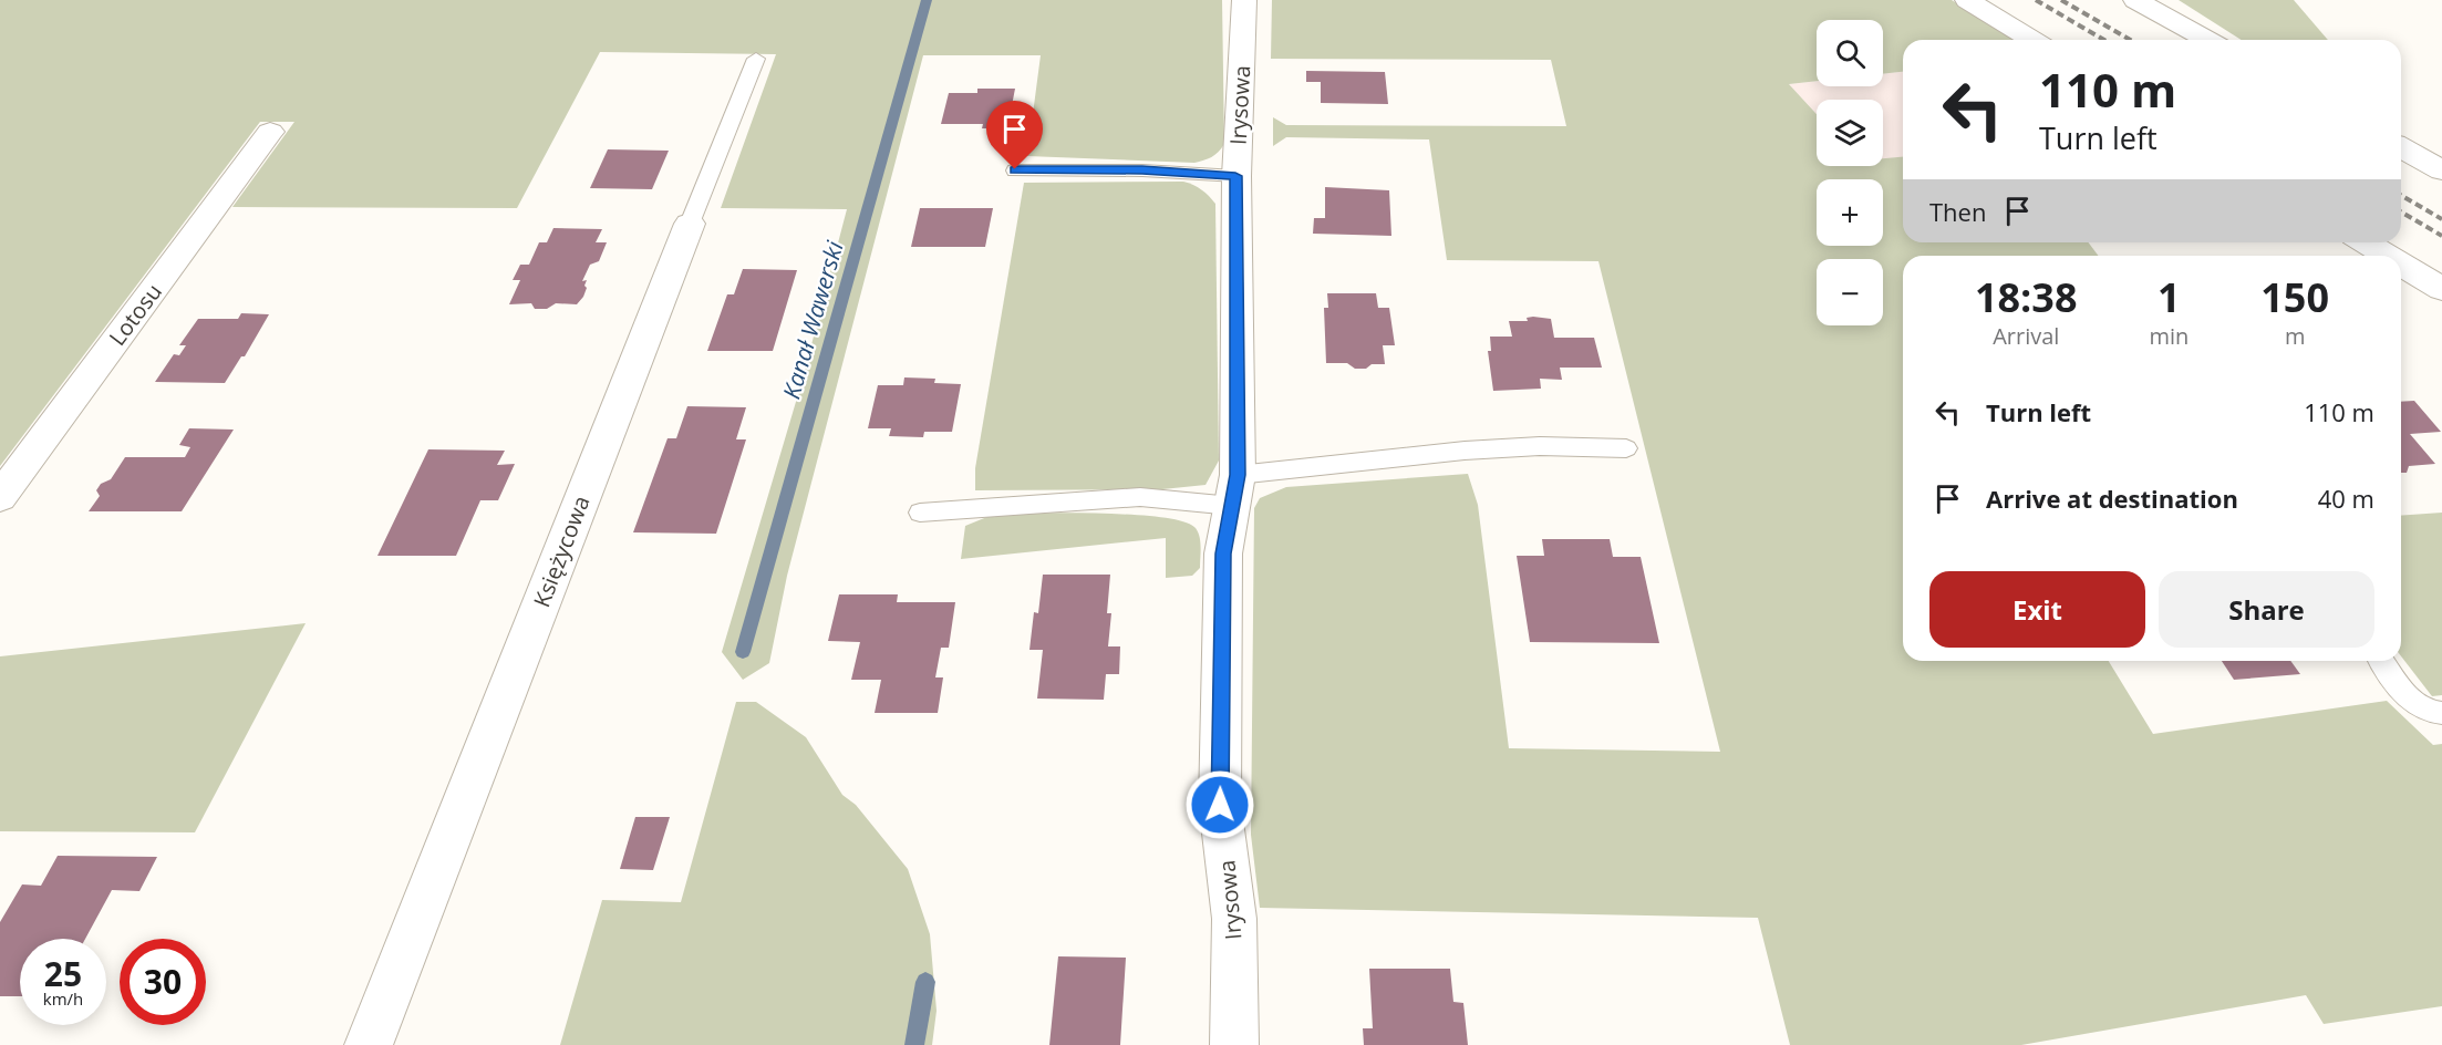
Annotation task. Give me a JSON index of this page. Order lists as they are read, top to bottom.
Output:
{
  "streets": {
    "street": ["Irysowa", "Lotosu", "Księżycowa"]
  },
  "water": ["Kanał Wawerski"],
  "page": {
    "map_buttons": ["+", "−"],
    "turn": ["110 m", "Turn left"],
    "then": "Then",
    "eta": [
      "18:38",
      "Arrival",
      "1",
      "min",
      "150",
      "m"
    ],
    "list": [
      {
        "name": "Turn left",
        "value": "110 m"
      },
      {
        "name": "Arrive at destination",
        "value": "40 m"
      }
    ],
    "buttons": ["Exit", "Share"],
    "speed": "25 km/h",
    "limit": "30"
  }
}
